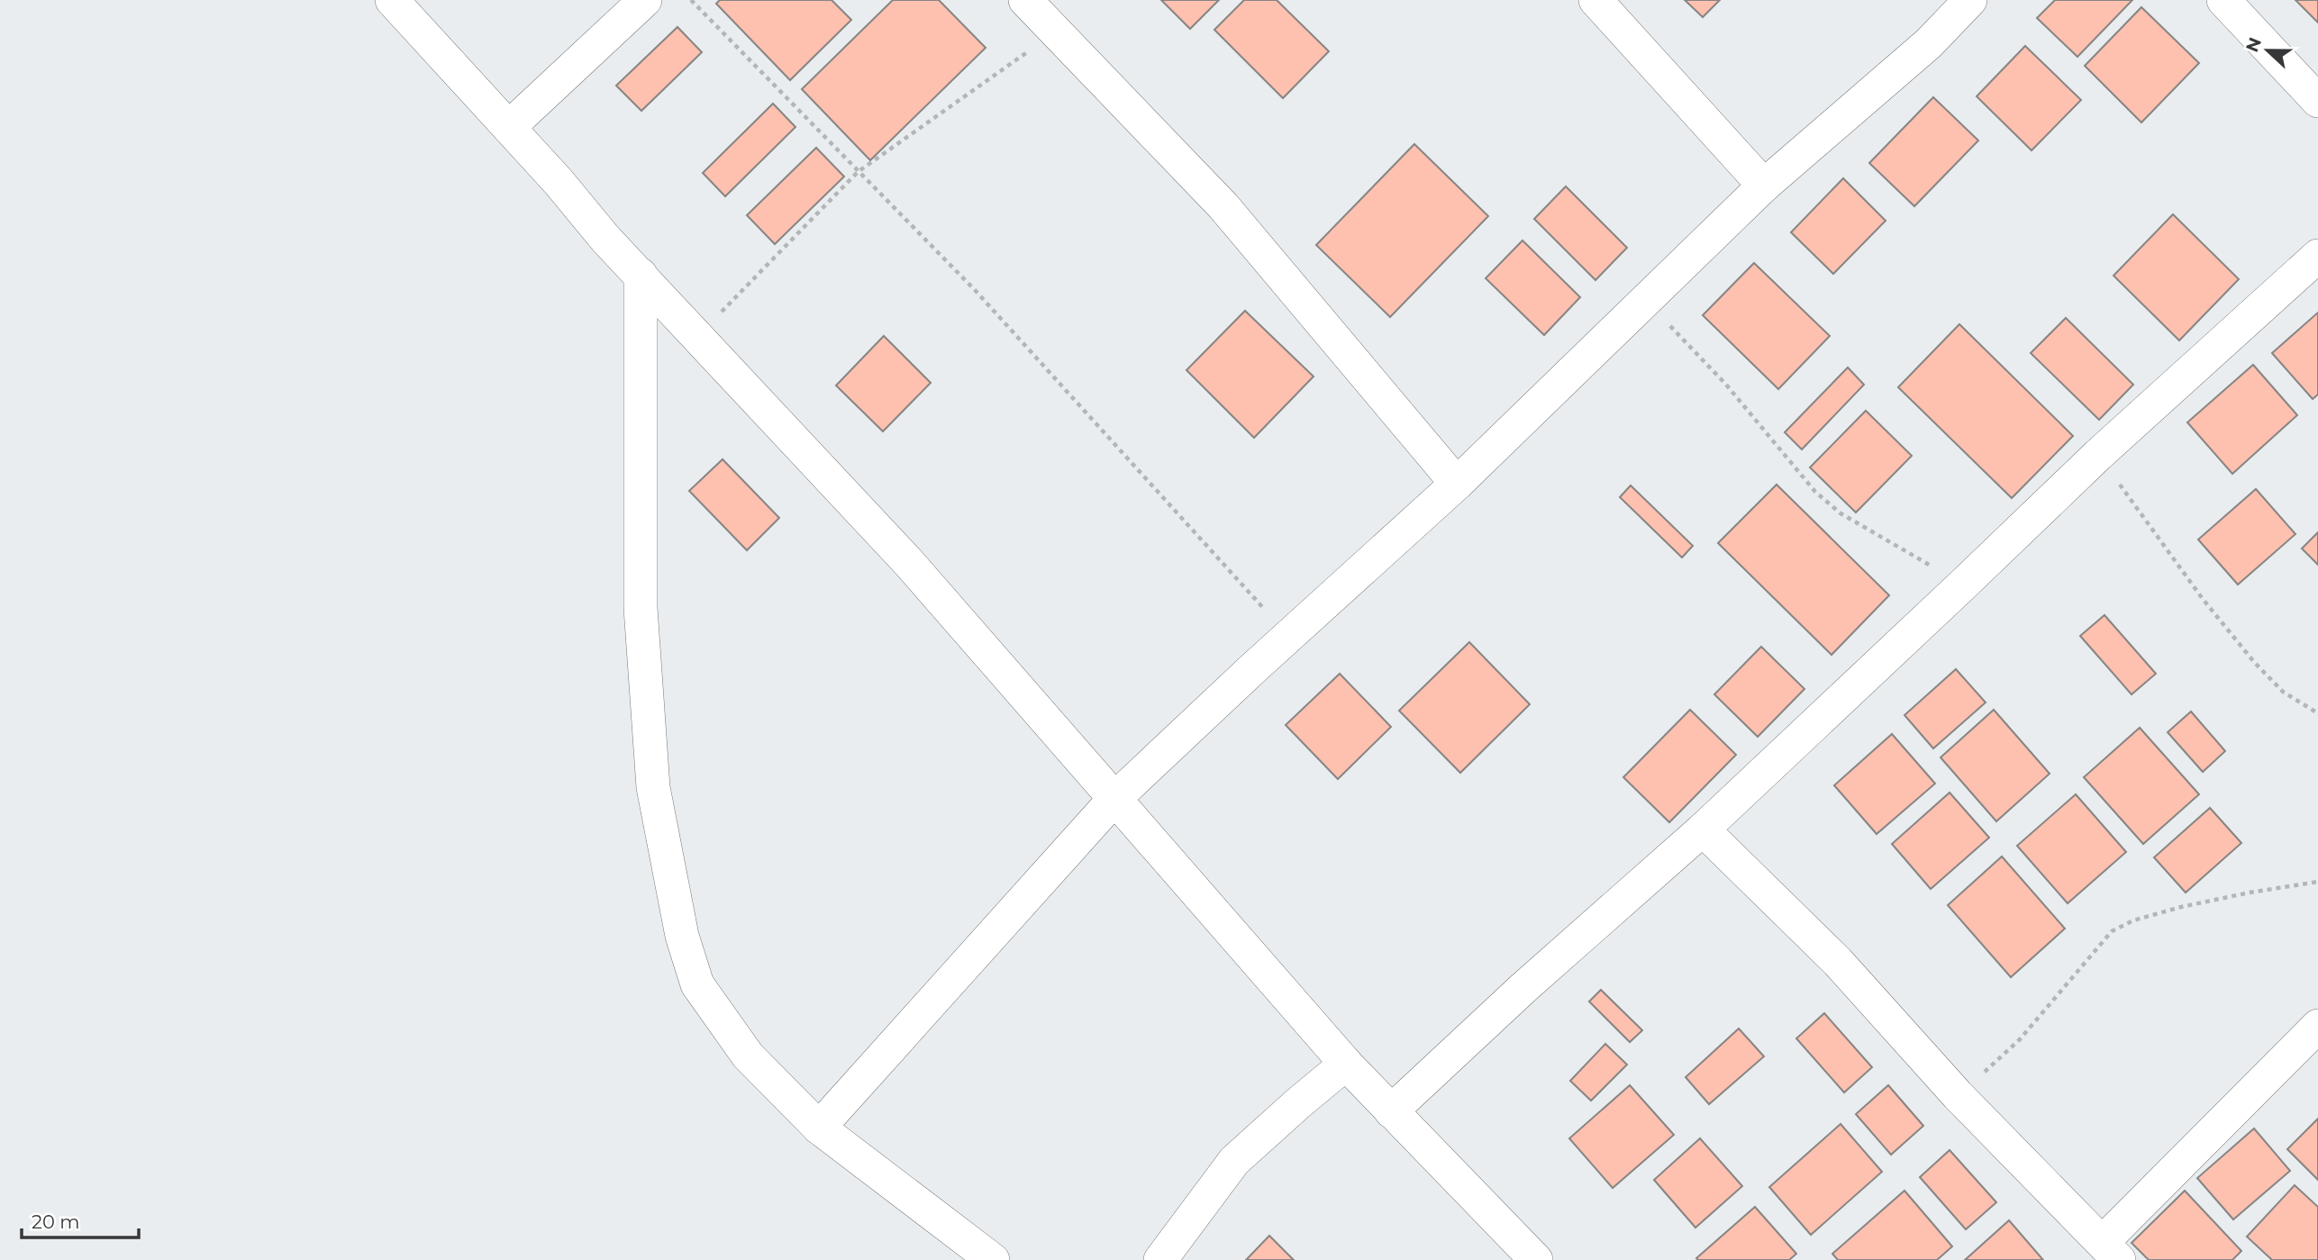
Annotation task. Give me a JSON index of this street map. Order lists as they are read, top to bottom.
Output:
{
  "scale_bar": "20 m",
  "north": "left"
}
